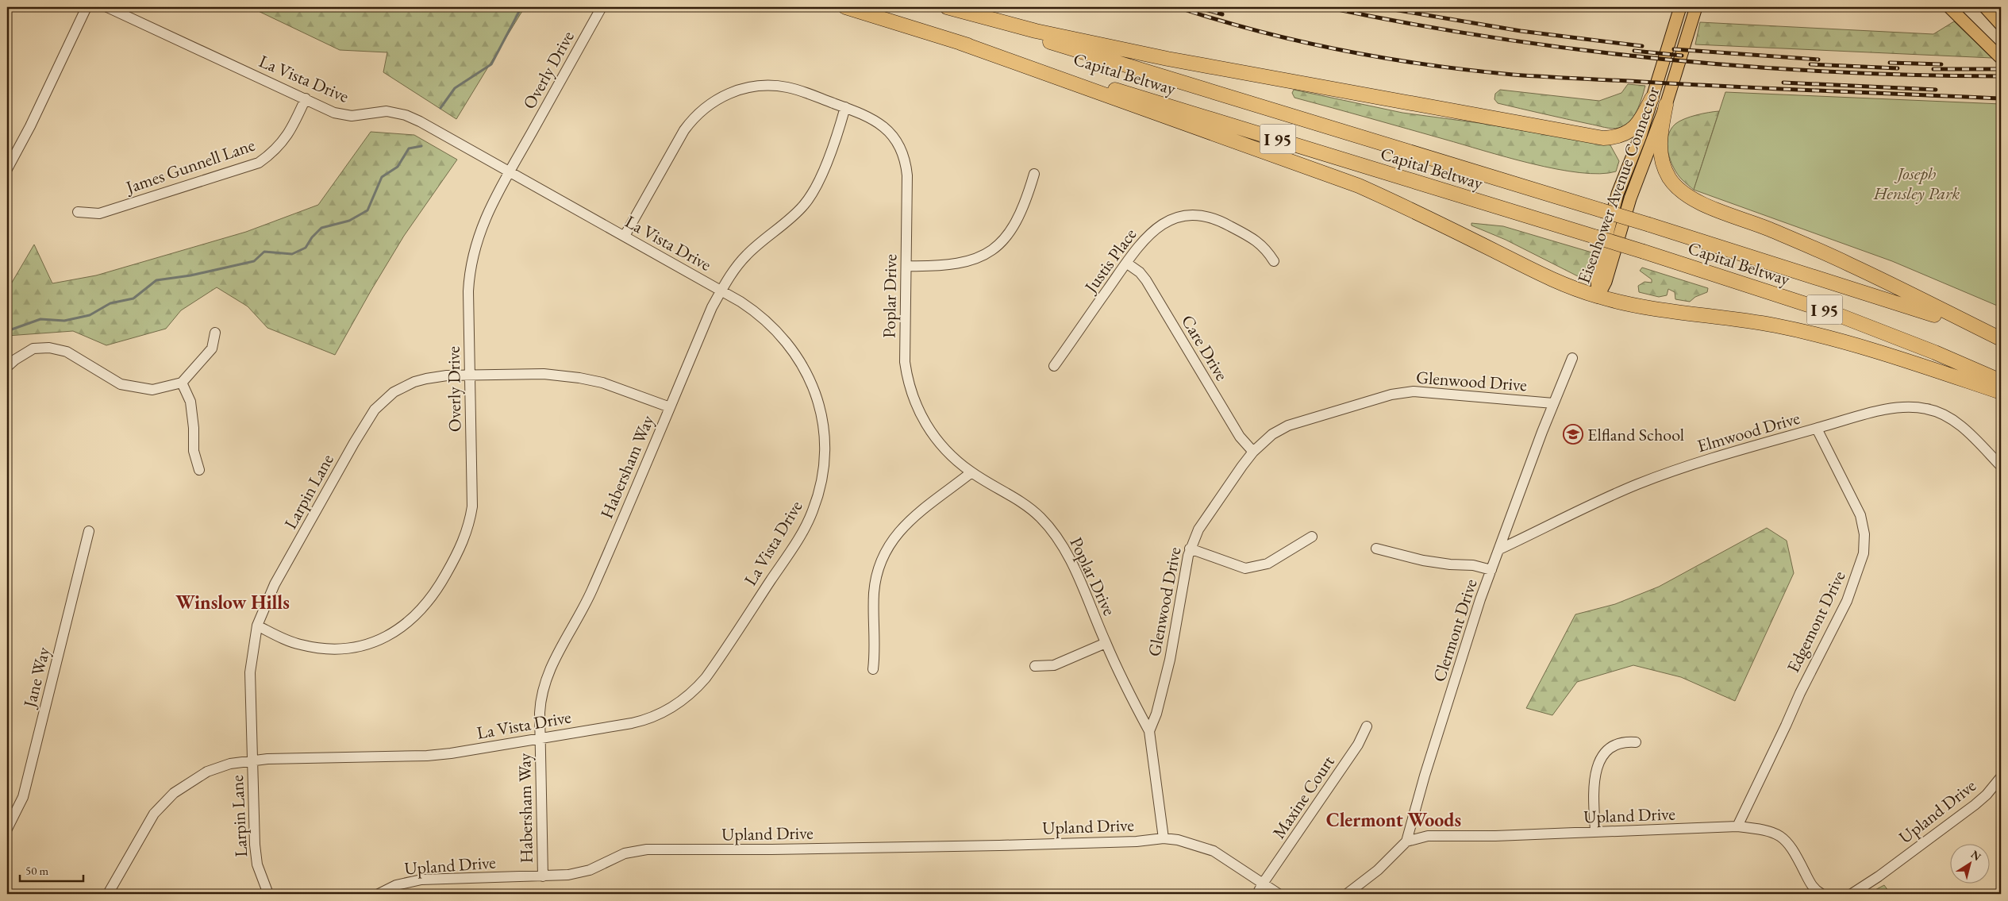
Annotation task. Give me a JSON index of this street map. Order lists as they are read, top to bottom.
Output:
{
  "streets": {
    "highway": ["Capital Beltway", "I 95"],
    "main road": ["Eisenhower Avenue Connector"],
    "street": [
      "Overly Drive",
      "La Vista Drive",
      "James Gunnell Lane",
      "Justis Place",
      "Poplar Drive",
      "Care Drive",
      "Glenwood Drive",
      "Elmwood Drive",
      "Habersham Way",
      "Larpin Lane",
      "Edgemont Drive",
      "Clermont Drive",
      "Jane Way",
      "Maxine Court",
      "Upland Drive"
    ]
  },
  "crossings": [
    ["Overly Drive", "La Vista Drive"],
    ["Overly Drive", "Larpin Lane"],
    ["La Vista Drive", "James Gunnell Lane"],
    ["La Vista Drive", "Poplar Drive"],
    ["La Vista Drive", "Habersham Way"],
    ["La Vista Drive", "Larpin Lane"],
    ["Justis Place", "Care Drive"],
    ["Poplar Drive", "Glenwood Drive"],
    ["Poplar Drive", "Habersham Way"],
    ["Care Drive", "Glenwood Drive"],
    ["Glenwood Drive", "Clermont Drive"],
    ["Glenwood Drive", "Upland Drive"],
    ["Elmwood Drive", "Edgemont Drive"],
    ["Elmwood Drive", "Clermont Drive"],
    ["Habersham Way", "Larpin Lane"],
    ["Habersham Way", "Upland Drive"],
    ["Edgemont Drive", "Upland Drive"],
    ["Clermont Drive", "Upland Drive"]
  ],
  "districts": ["Winslow Hills", "Clermont Woods"],
  "parks": ["Joseph Hensley Park"],
  "places": {
    "school or university": ["Elfland School"]
  },
  "scale_bar": "50 m",
  "north": "top right"
}
